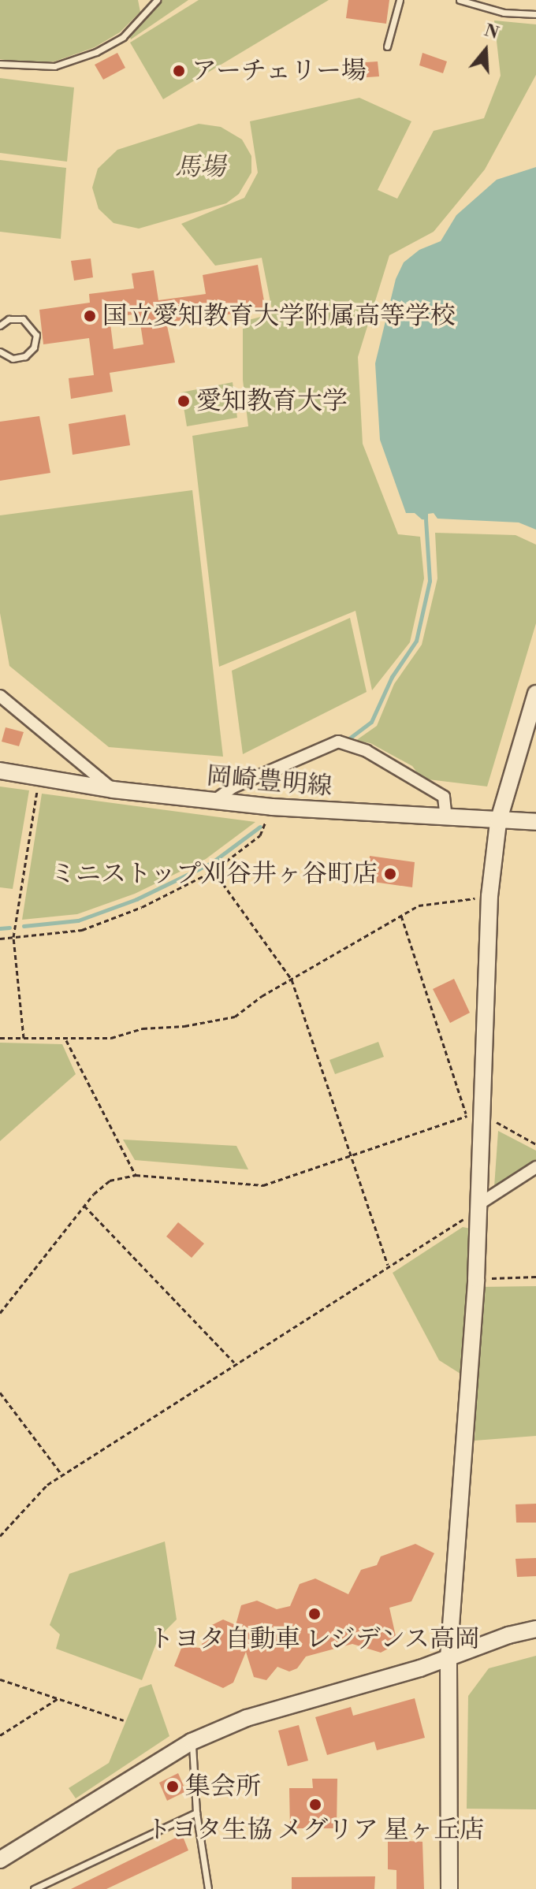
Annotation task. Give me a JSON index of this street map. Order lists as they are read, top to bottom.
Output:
{
  "streets": {
    "street": ["岡崎豊明線"]
  },
  "parks": ["馬場"],
  "places": [
    "アーチェリー場",
    "国立愛知教育大学附属高等学校",
    "愛知教育大学",
    "ミニストップ刈谷井ヶ谷町店",
    "トヨタ自動車 レジデンス高岡",
    "集会所",
    "トヨタ生協 メグリア 星ヶ丘店"
  ],
  "north": "top"
}
